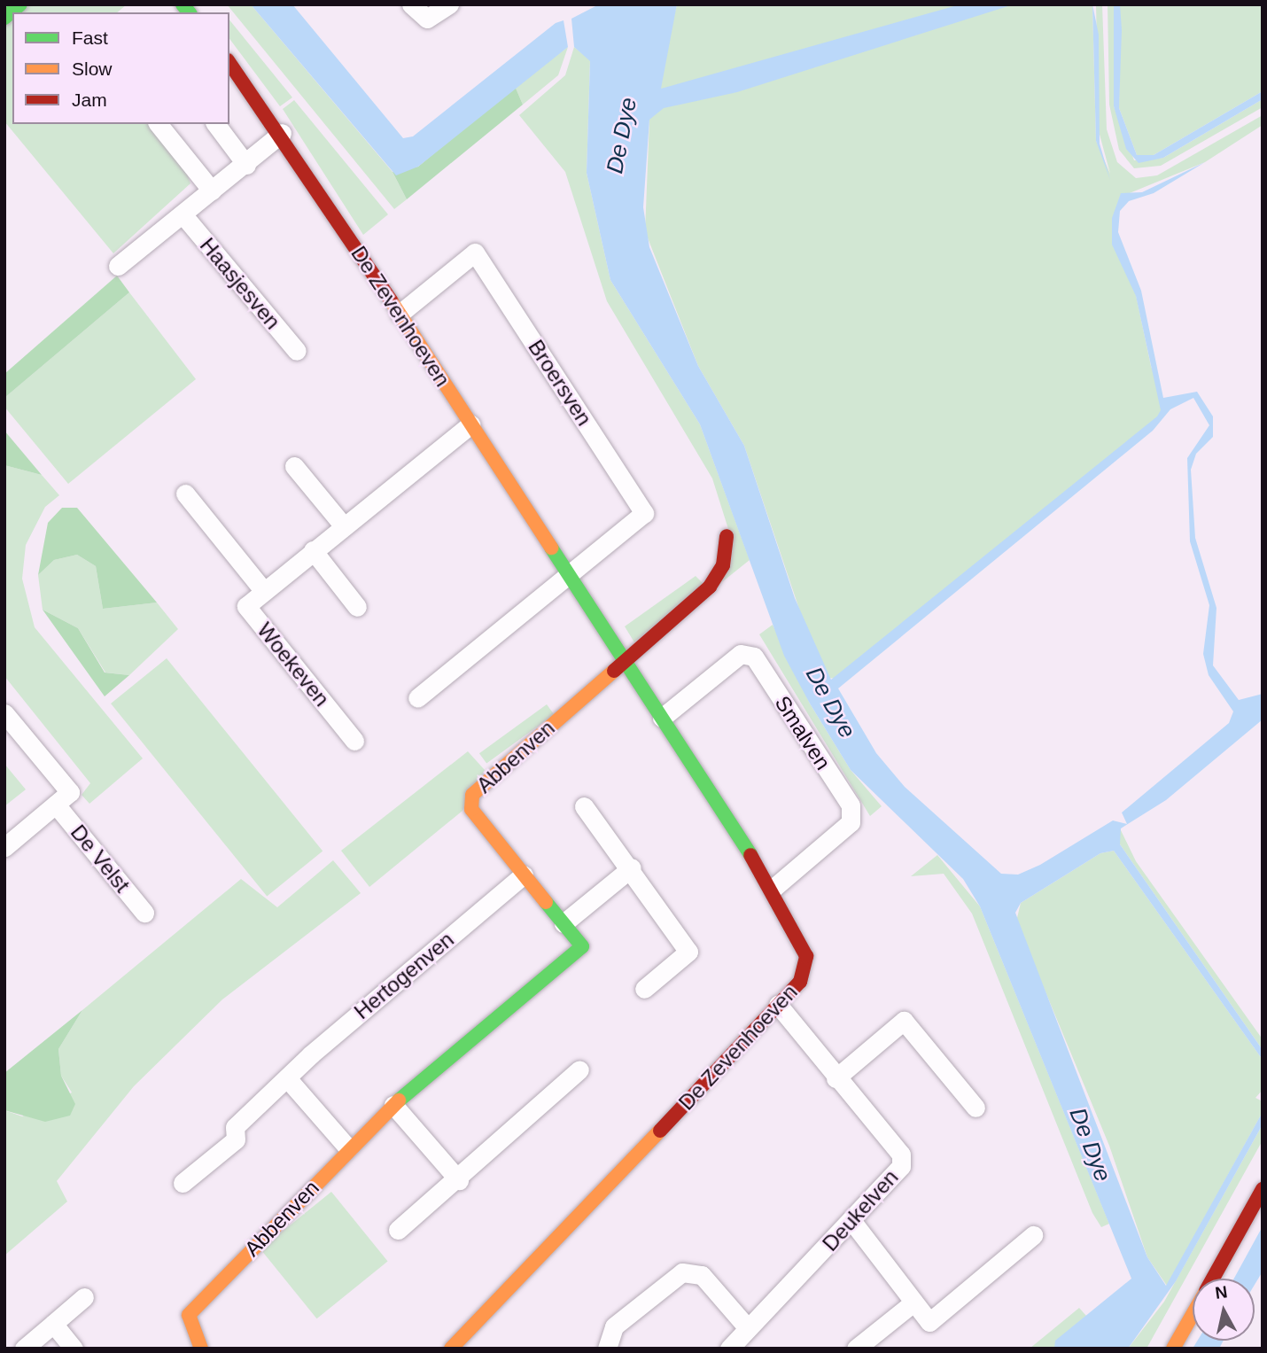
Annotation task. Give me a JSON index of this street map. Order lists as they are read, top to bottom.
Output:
{
  "streets": {
    "street": [
      "Haasjesven",
      "De Zevenhoeven",
      "Broersven",
      "Woekeven",
      "Smalven",
      "Abbenven",
      "De Velst",
      "Hertogenven",
      "Deukelven"
    ]
  },
  "crossings": [
    ["De Zevenhoeven", "Broersven"],
    ["De Zevenhoeven", "Woekeven"],
    ["De Zevenhoeven", "Smalven"],
    ["De Zevenhoeven", "Abbenven"],
    ["De Zevenhoeven", "Deukelven"],
    ["Abbenven", "Hertogenven"]
  ],
  "water": ["De Dye"],
  "legend": ["Fast", "Slow", "Jam"],
  "north": "top"
}
